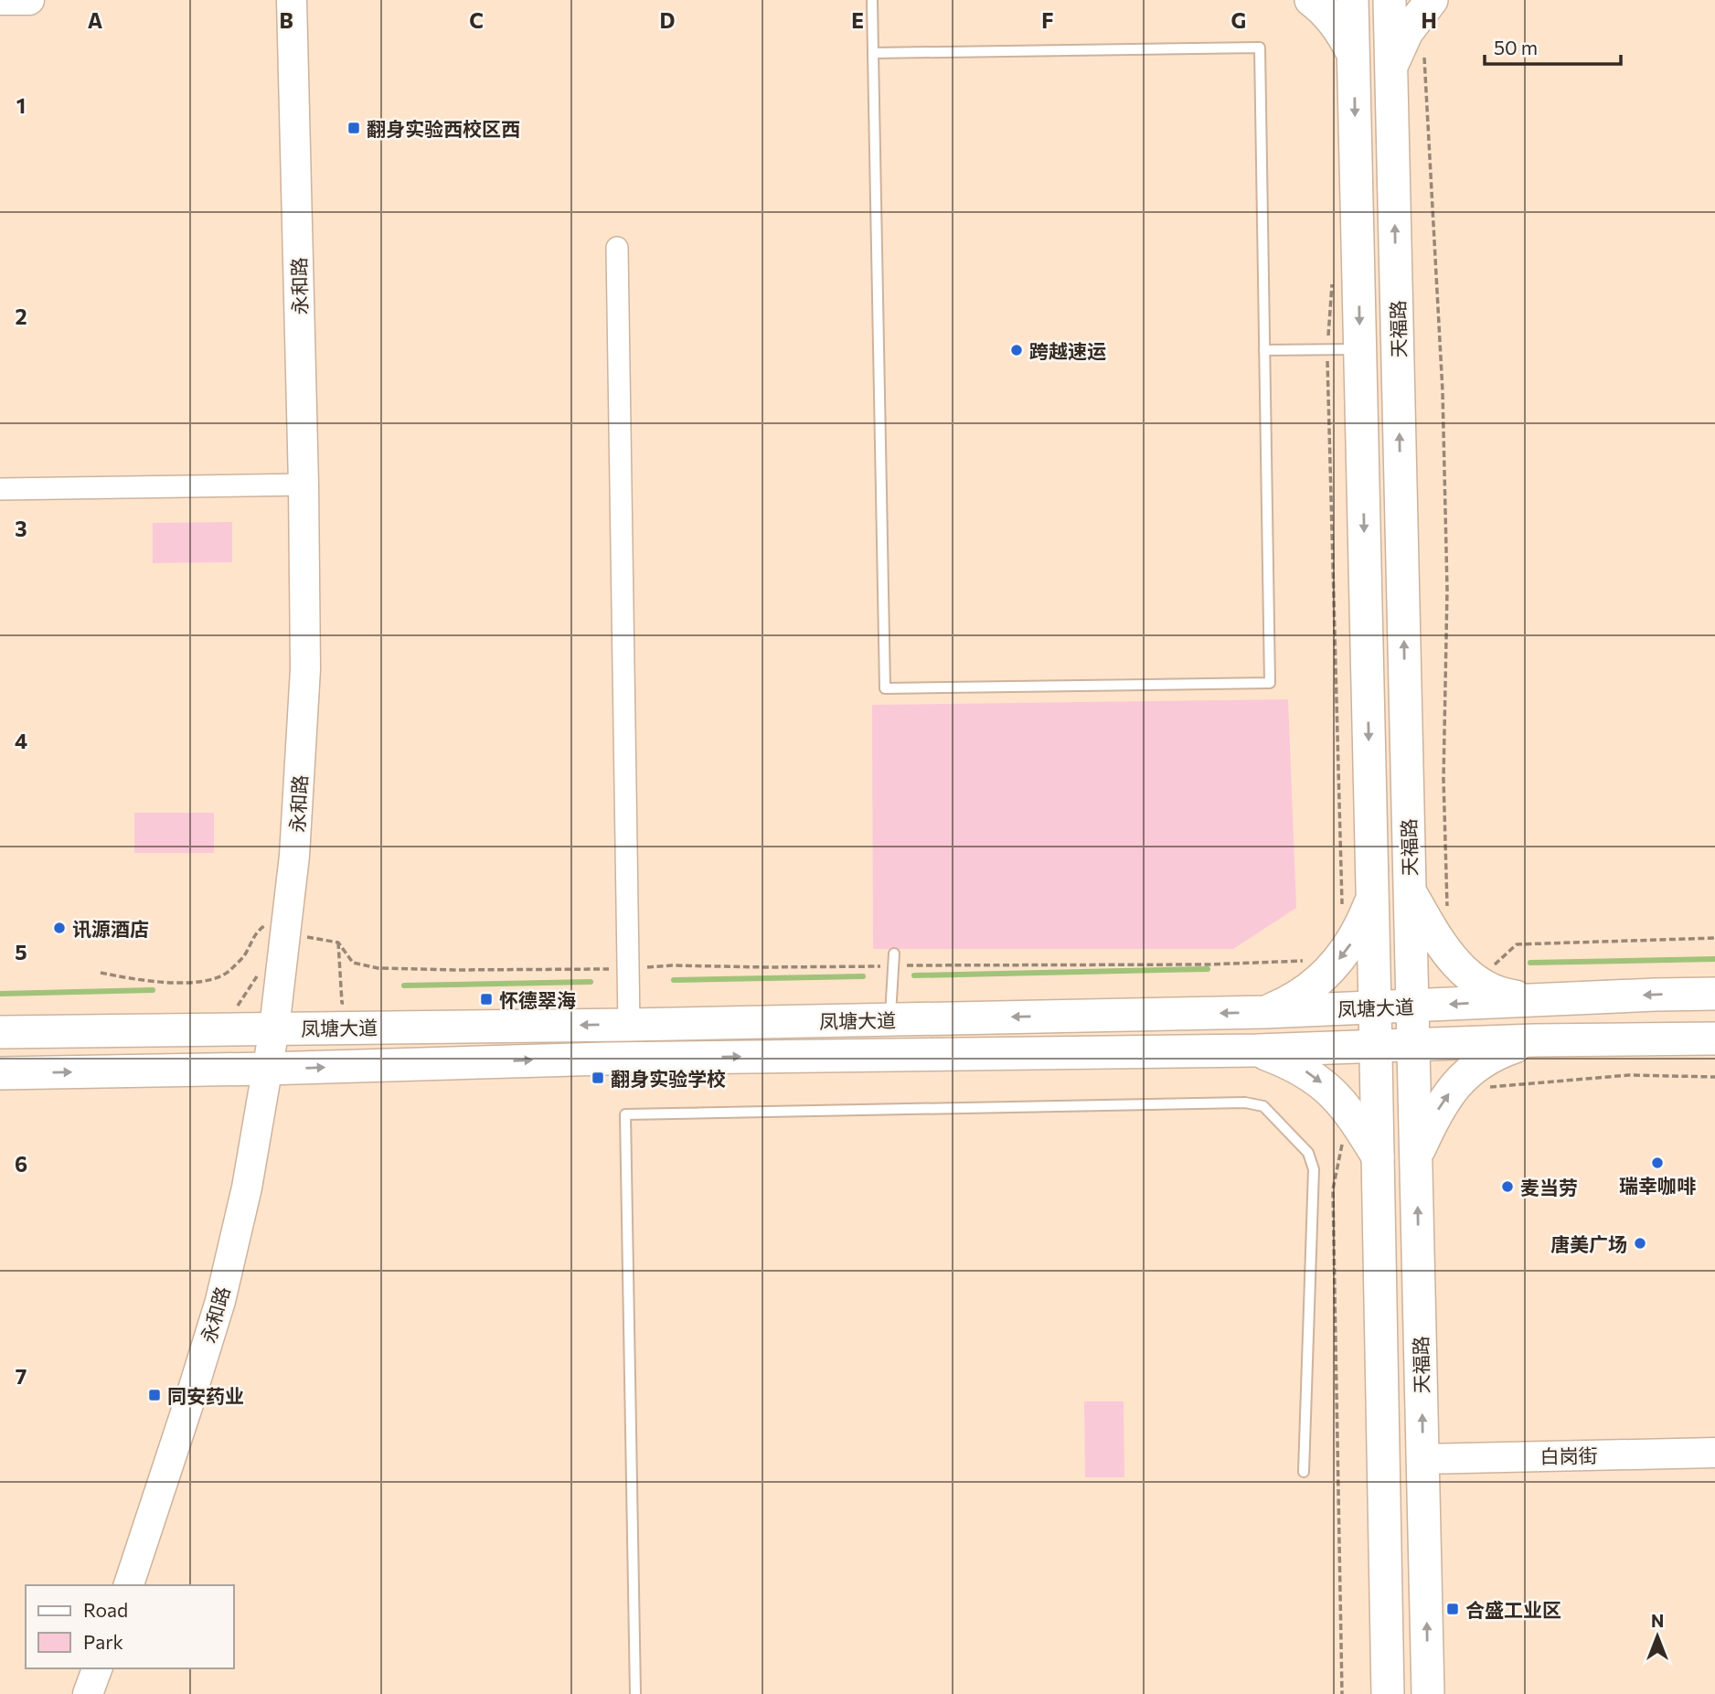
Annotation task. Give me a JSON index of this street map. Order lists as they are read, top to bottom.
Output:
{
  "streets": {
    "main road": ["天福路", "凤塘大道"],
    "street": ["永和路", "白岗街"]
  },
  "crossings": [
    ["永和路", "凤塘大道"],
    ["天福路", "凤塘大道"],
    ["天福路", "白岗街"]
  ],
  "places": {
    "transit": [
      "翻身实验西校区西",
      "怀德翠海",
      "翻身实验学校",
      "同安药业",
      "合盛工业区"
    ],
    "other": [
      "跨越速运",
      "讯源酒店",
      "瑞幸咖啡",
      "麦当劳",
      "唐美广场"
    ]
  },
  "legend": ["Road", "Park"],
  "scale_bar": "50 m",
  "north": "top",
  "grid": {
    "columns": [
      "A",
      "B",
      "C",
      "D",
      "E",
      "F",
      "G",
      "H"
    ],
    "rows": [
      "1",
      "2",
      "3",
      "4",
      "5",
      "6",
      "7"
    ]
  }
}
